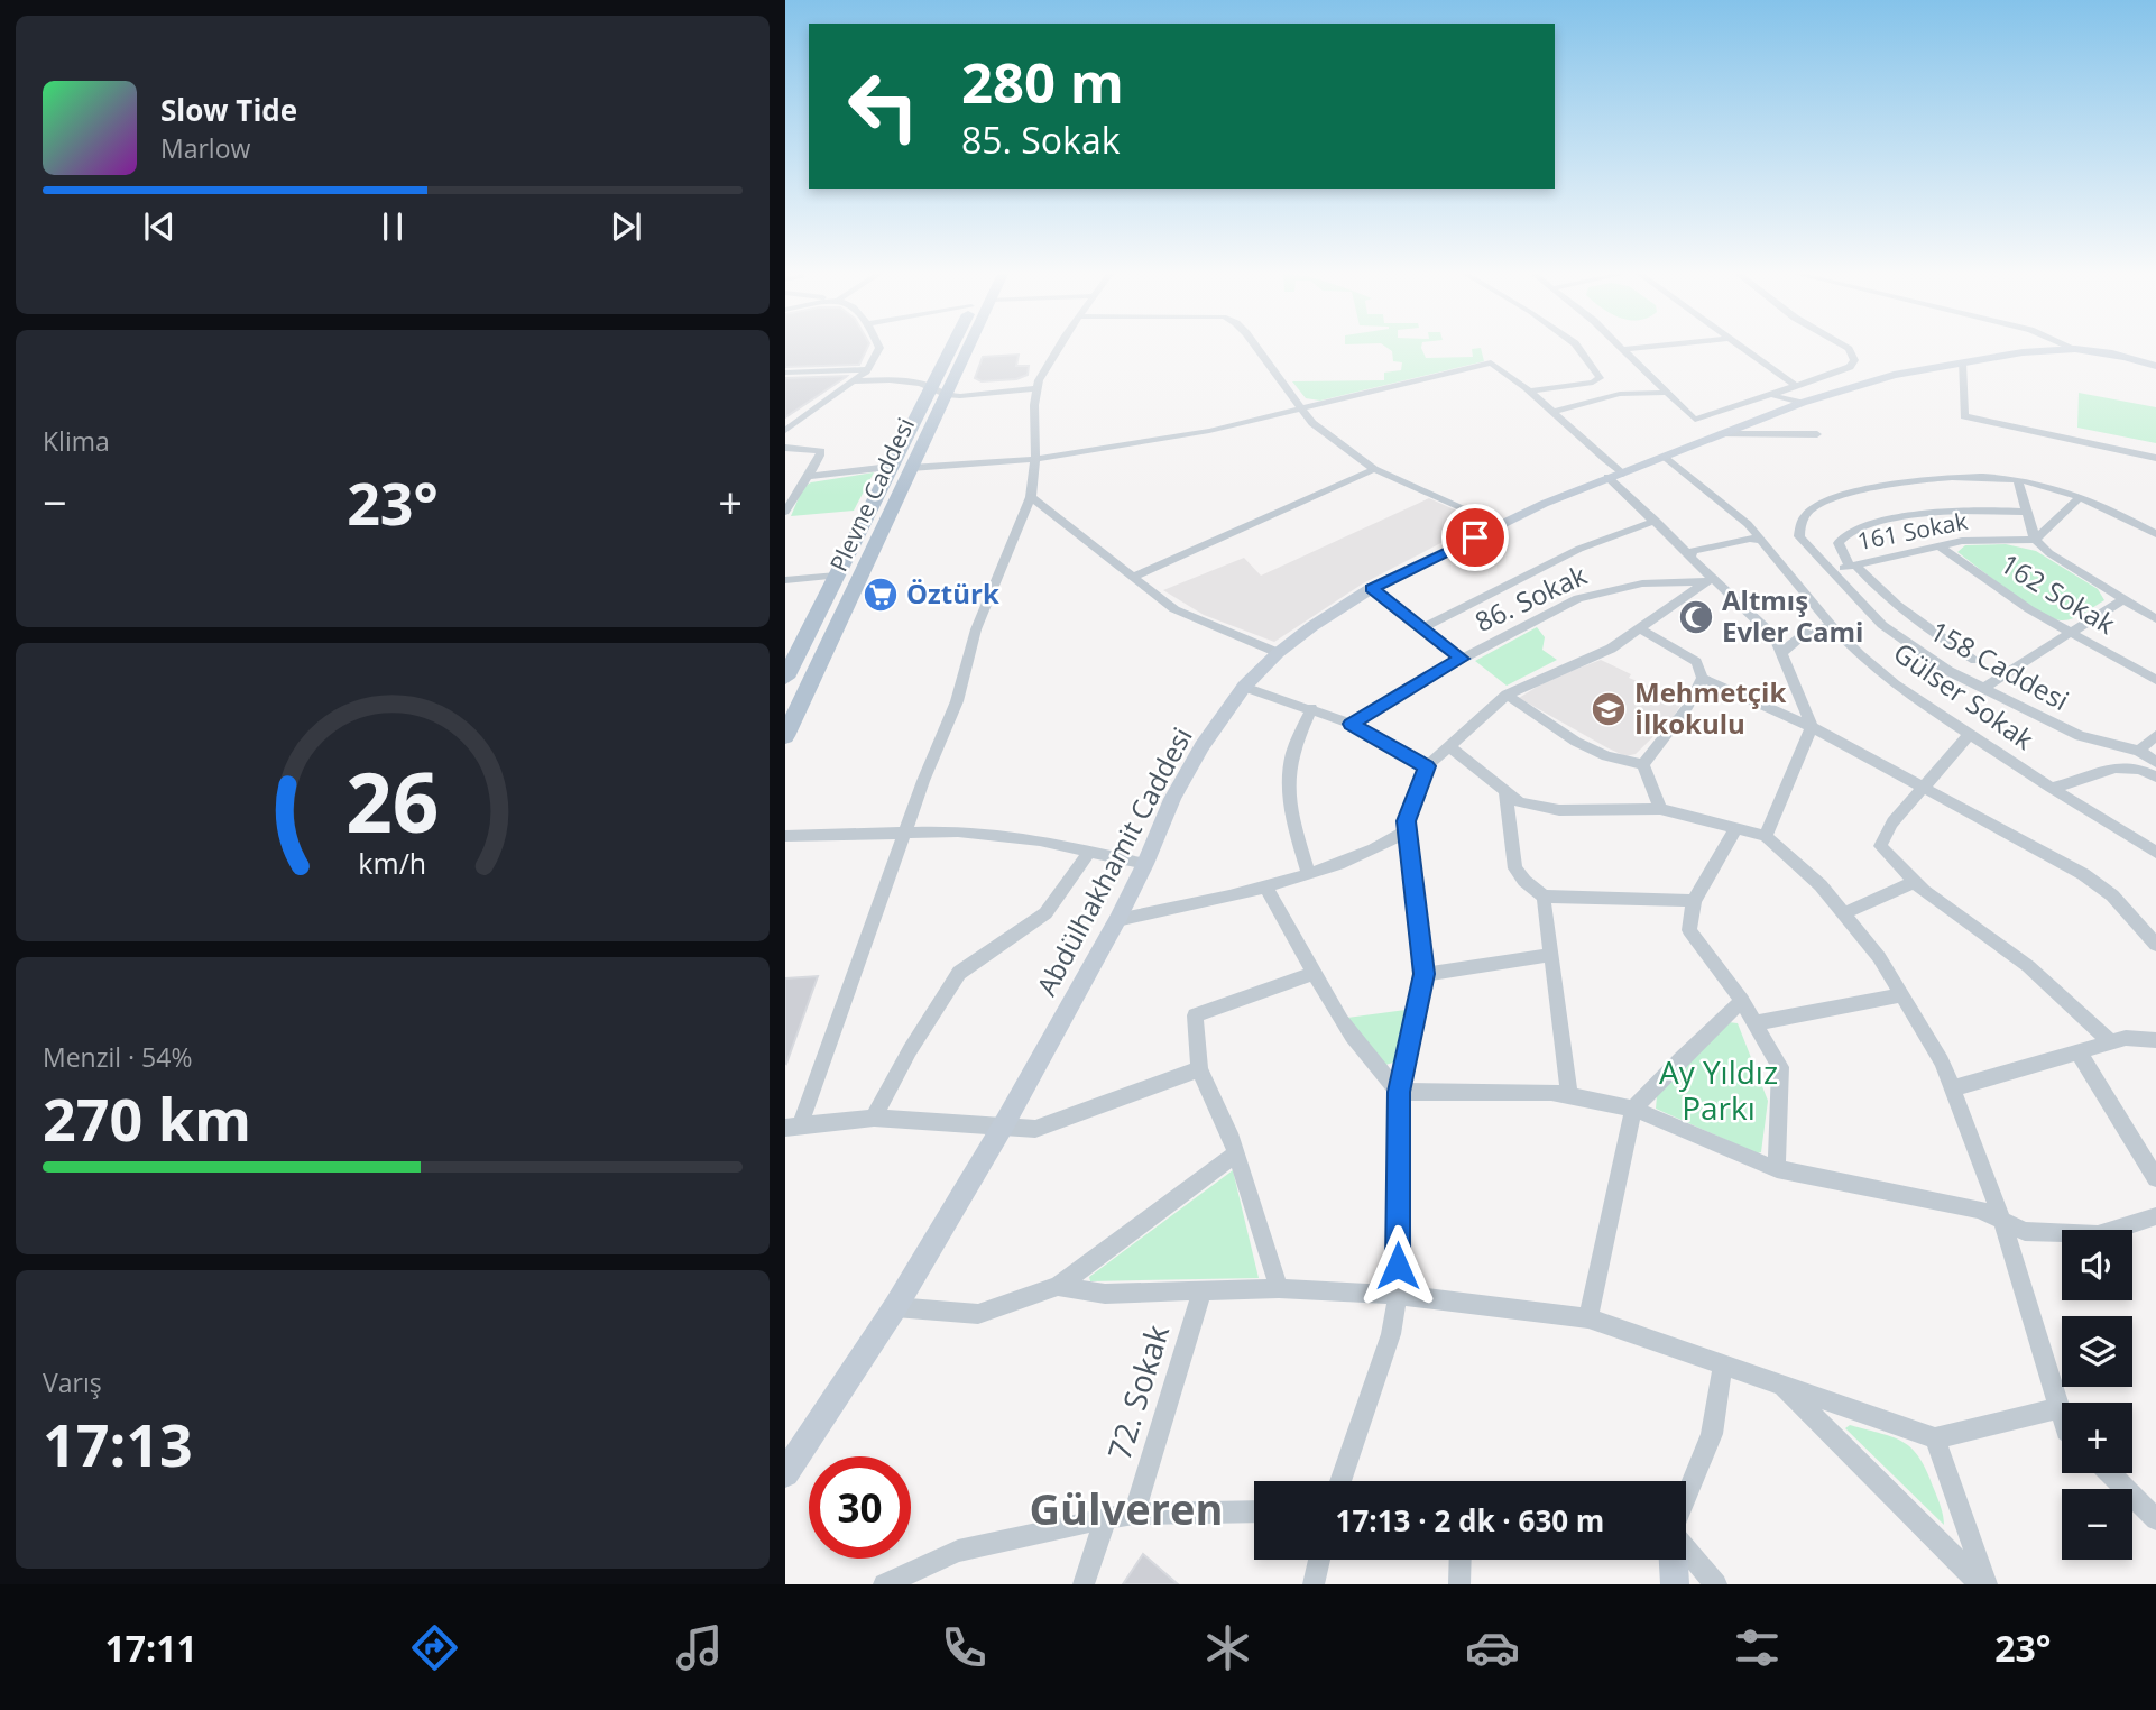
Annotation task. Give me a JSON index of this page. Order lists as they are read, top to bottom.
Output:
{
  "streets": {
    "main road": ["Plevne Caddesi", "Abdülhakhamit Caddesi"],
    "street": [
      "161 Sokak",
      "162 Sokak",
      "86. Sokak",
      "158 Caddesi",
      "Gülser Sokak",
      "72. Sokak"
    ]
  },
  "crossings": [
    ["161 Sokak", "162 Sokak"],
    ["161 Sokak", "158 Caddesi"],
    ["Gülser Sokak", "Abdülhakhamit Caddesi"]
  ],
  "districts": ["Gülveren"],
  "parks": ["Ay Yıldız Parkı"],
  "places": {
    "supermarket": ["Öztürk"],
    "mosque": ["Altmış Evler Cami"],
    "school or university": ["Mehmetçik İlkokulu"]
  },
  "page": {
    "turn": ["280 m", "85. Sokak"],
    "song": ["Slow Tide", "Marlow"],
    "tile": [
      "Klima",
      ["Menzil · 54%", "270 km"],
      ["Varış", "17:13"]
    ],
    "heat": ["−", "23°", "+"],
    "map_buttons": ["+", "−"],
    "limit": "30",
    "trip": "17:13 · 2 dk · 630 m",
    "tabs": ["17:11", "23°"],
    "gauge": ["26", "km/h"]
  }
}
